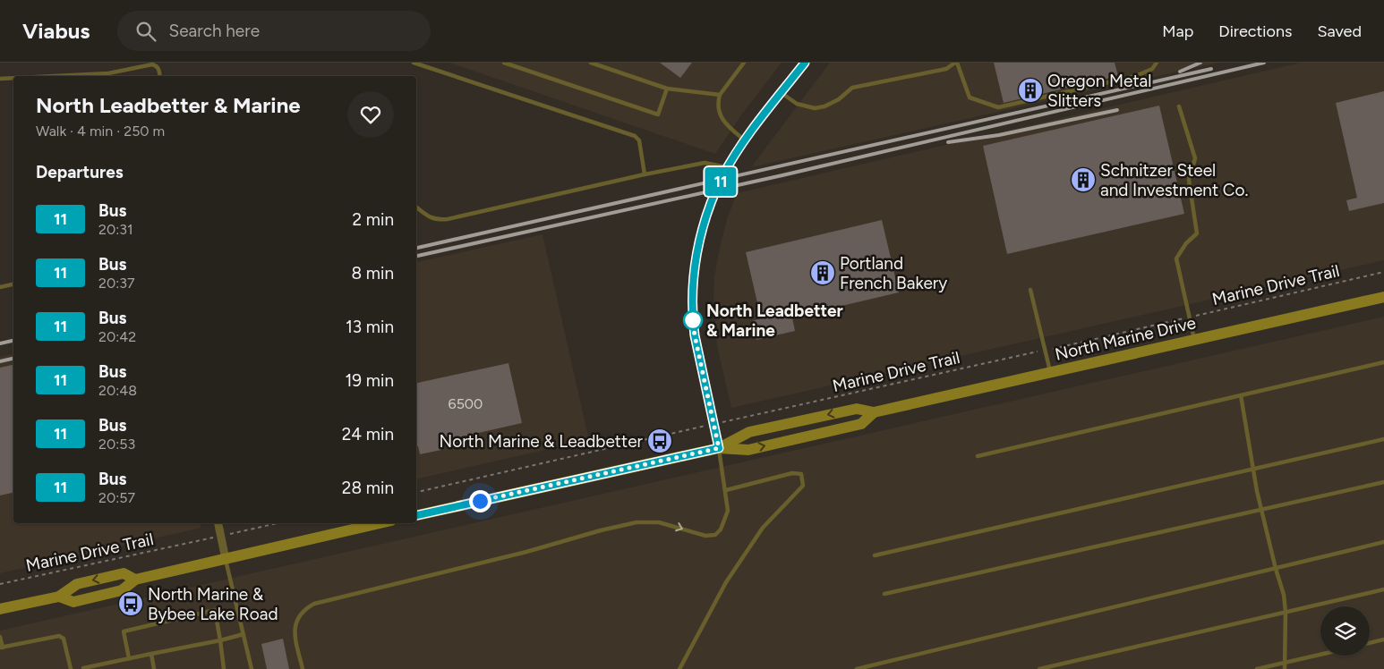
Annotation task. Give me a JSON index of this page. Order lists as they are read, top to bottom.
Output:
{
  "streets": {
    "main road": ["North Marine Drive"],
    "path": ["Marine Drive Trail"]
  },
  "places": {
    "building": ["Oregon Metal Slitters", "Schnitzer Steel and Investment Co.", "Portland French Bakery"],
    "other": ["North Leadbetter & Marine"],
    "bus stop": ["North Marine & Leadbetter", "North Marine & Bybee Lake Road"]
  },
  "lines": ["bus line 11"],
  "house_numbers": ["6500"],
  "page": {
    "header": "Viabus",
    "search": "Search here",
    "nav": ["Map", "Directions", "Saved"],
    "on_map": "11",
    "heading": [
      ["North Leadbetter & Marine", "Walk · 4 min · 250 m"],
      "Departures"
    ],
    "list": [
      {
        "mark": "11",
        "name": "Bus",
        "note": "20:31",
        "value": "2 min"
      },
      {
        "mark": "11",
        "name": "Bus",
        "note": "20:37",
        "value": "8 min"
      },
      {
        "mark": "11",
        "name": "Bus",
        "note": "20:42",
        "value": "13 min"
      },
      {
        "mark": "11",
        "name": "Bus",
        "note": "20:48",
        "value": "19 min"
      },
      {
        "mark": "11",
        "name": "Bus",
        "note": "20:53",
        "value": "24 min"
      },
      {
        "mark": "11",
        "name": "Bus",
        "note": "20:57",
        "value": "28 min"
      }
    ]
  }
}
